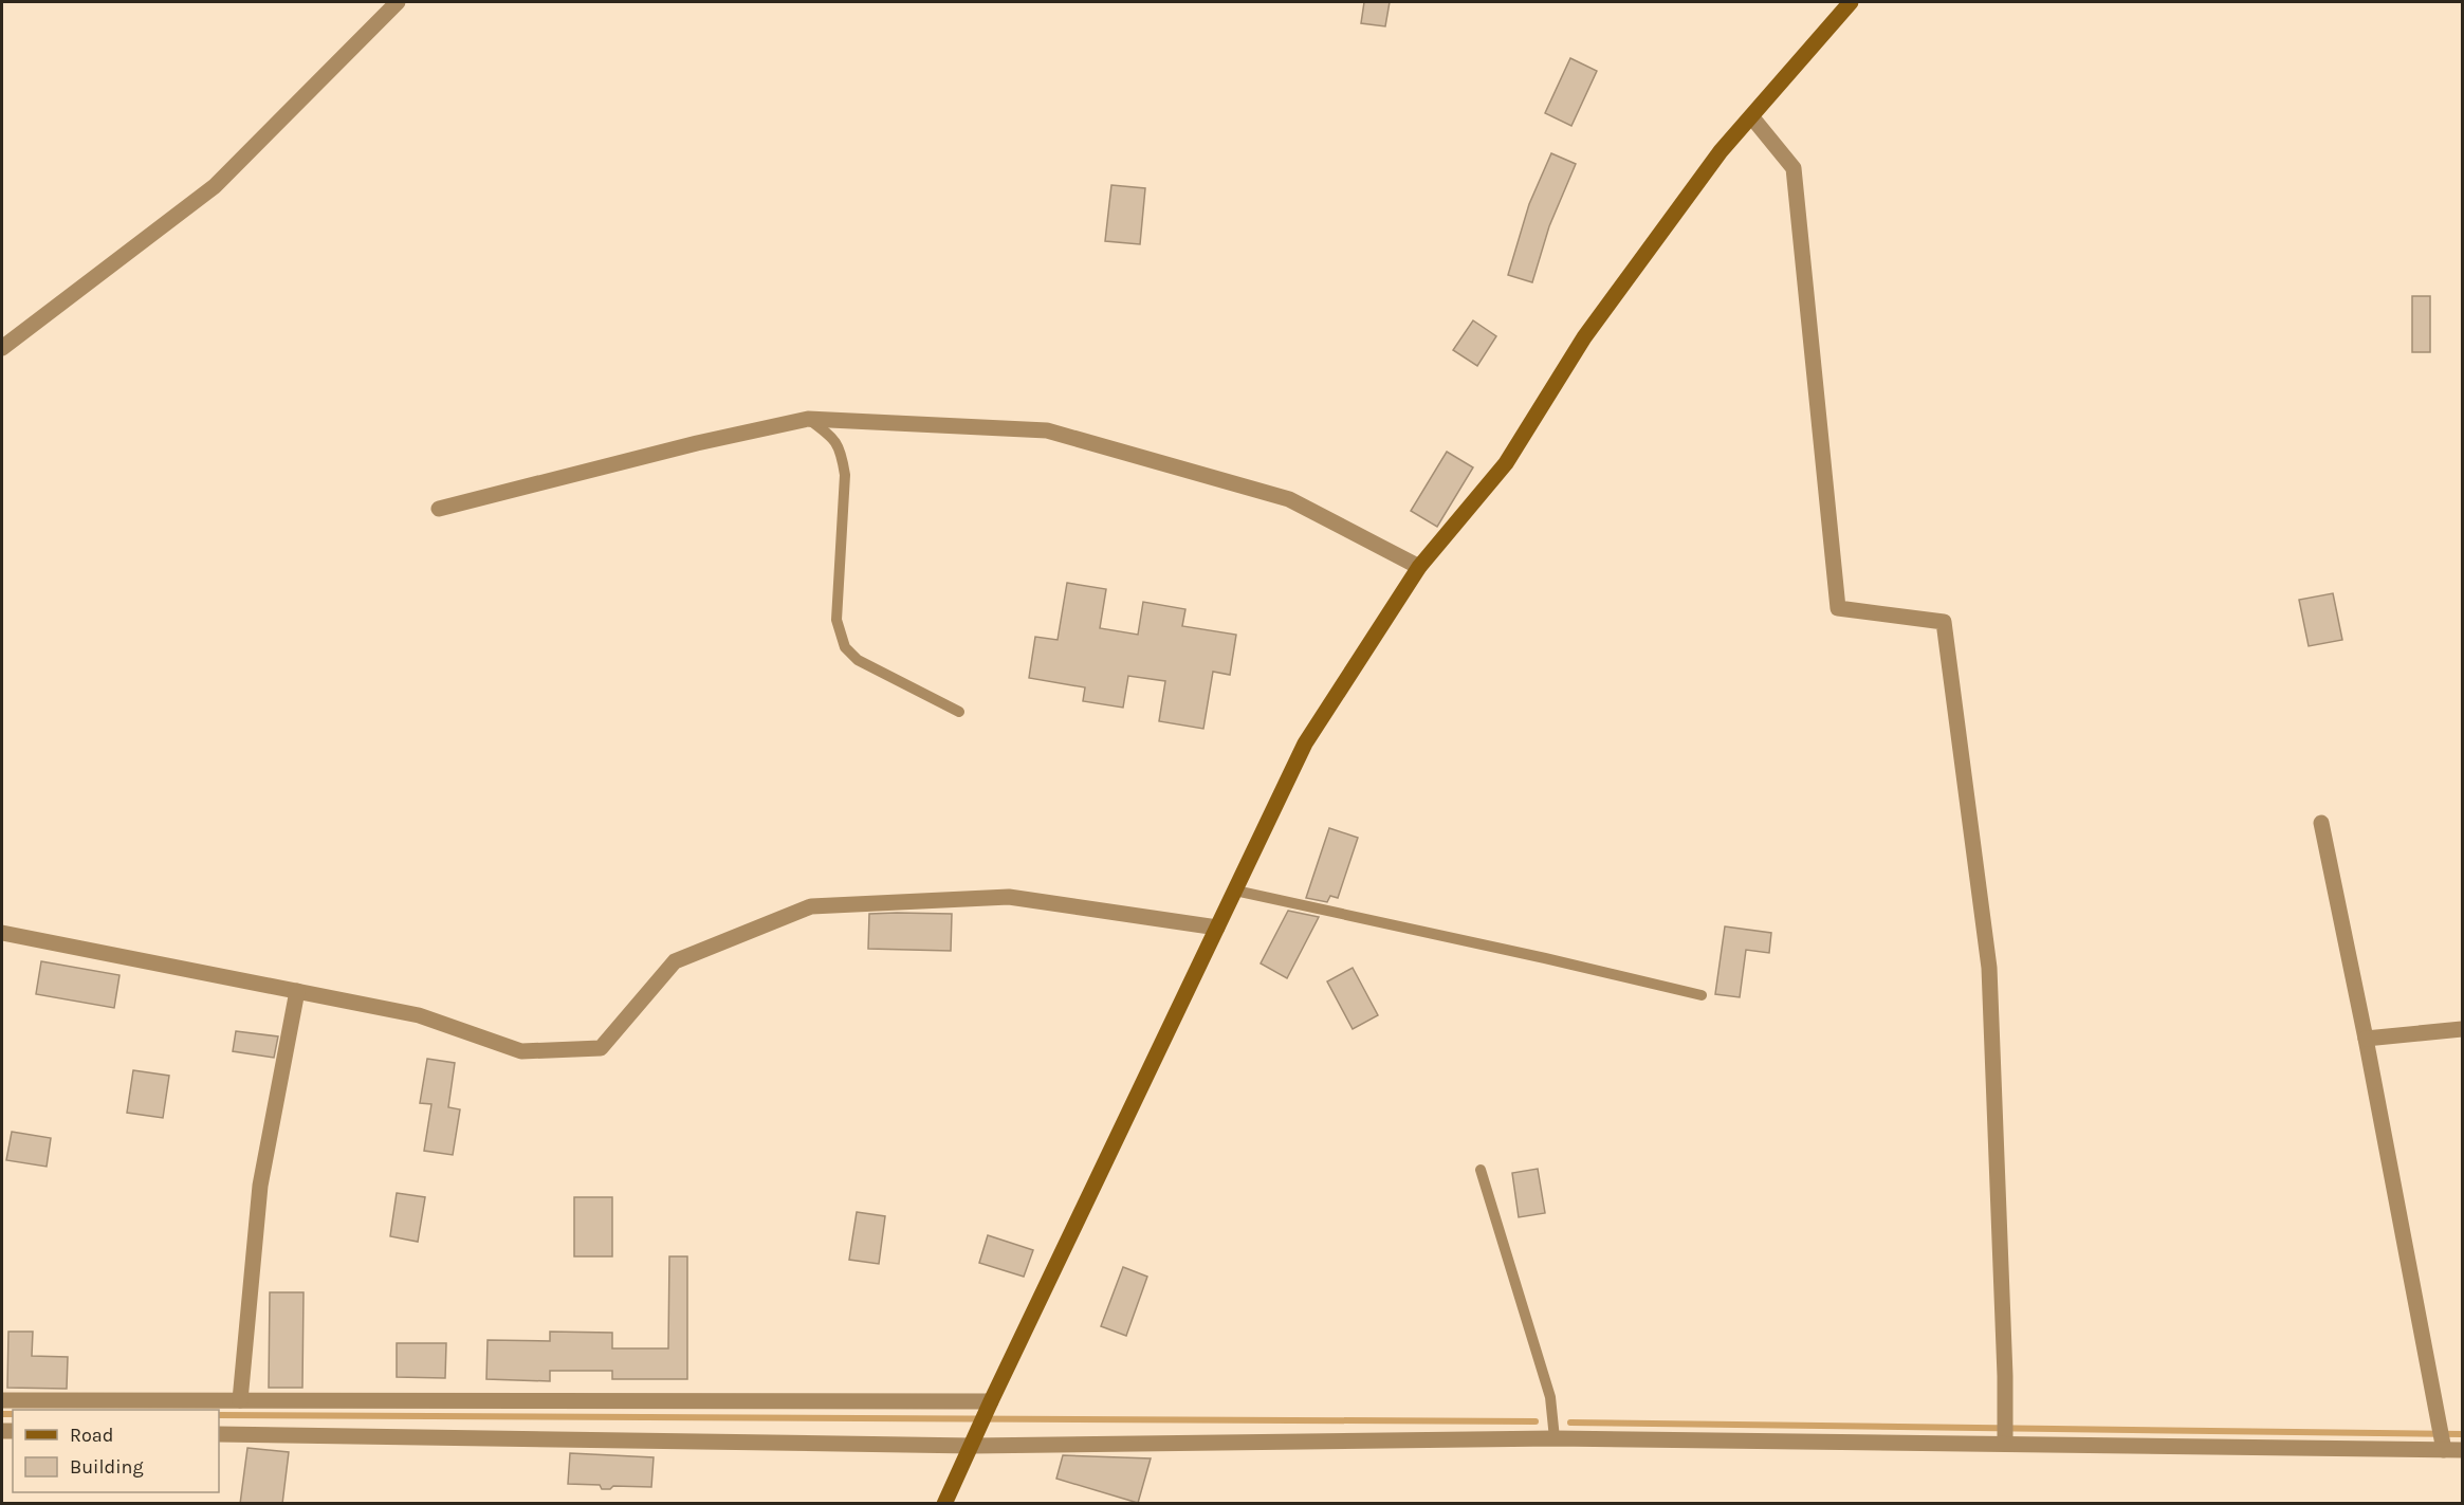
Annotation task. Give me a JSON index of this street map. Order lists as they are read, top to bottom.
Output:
{
  "legend": ["Road", "Building"]
}
